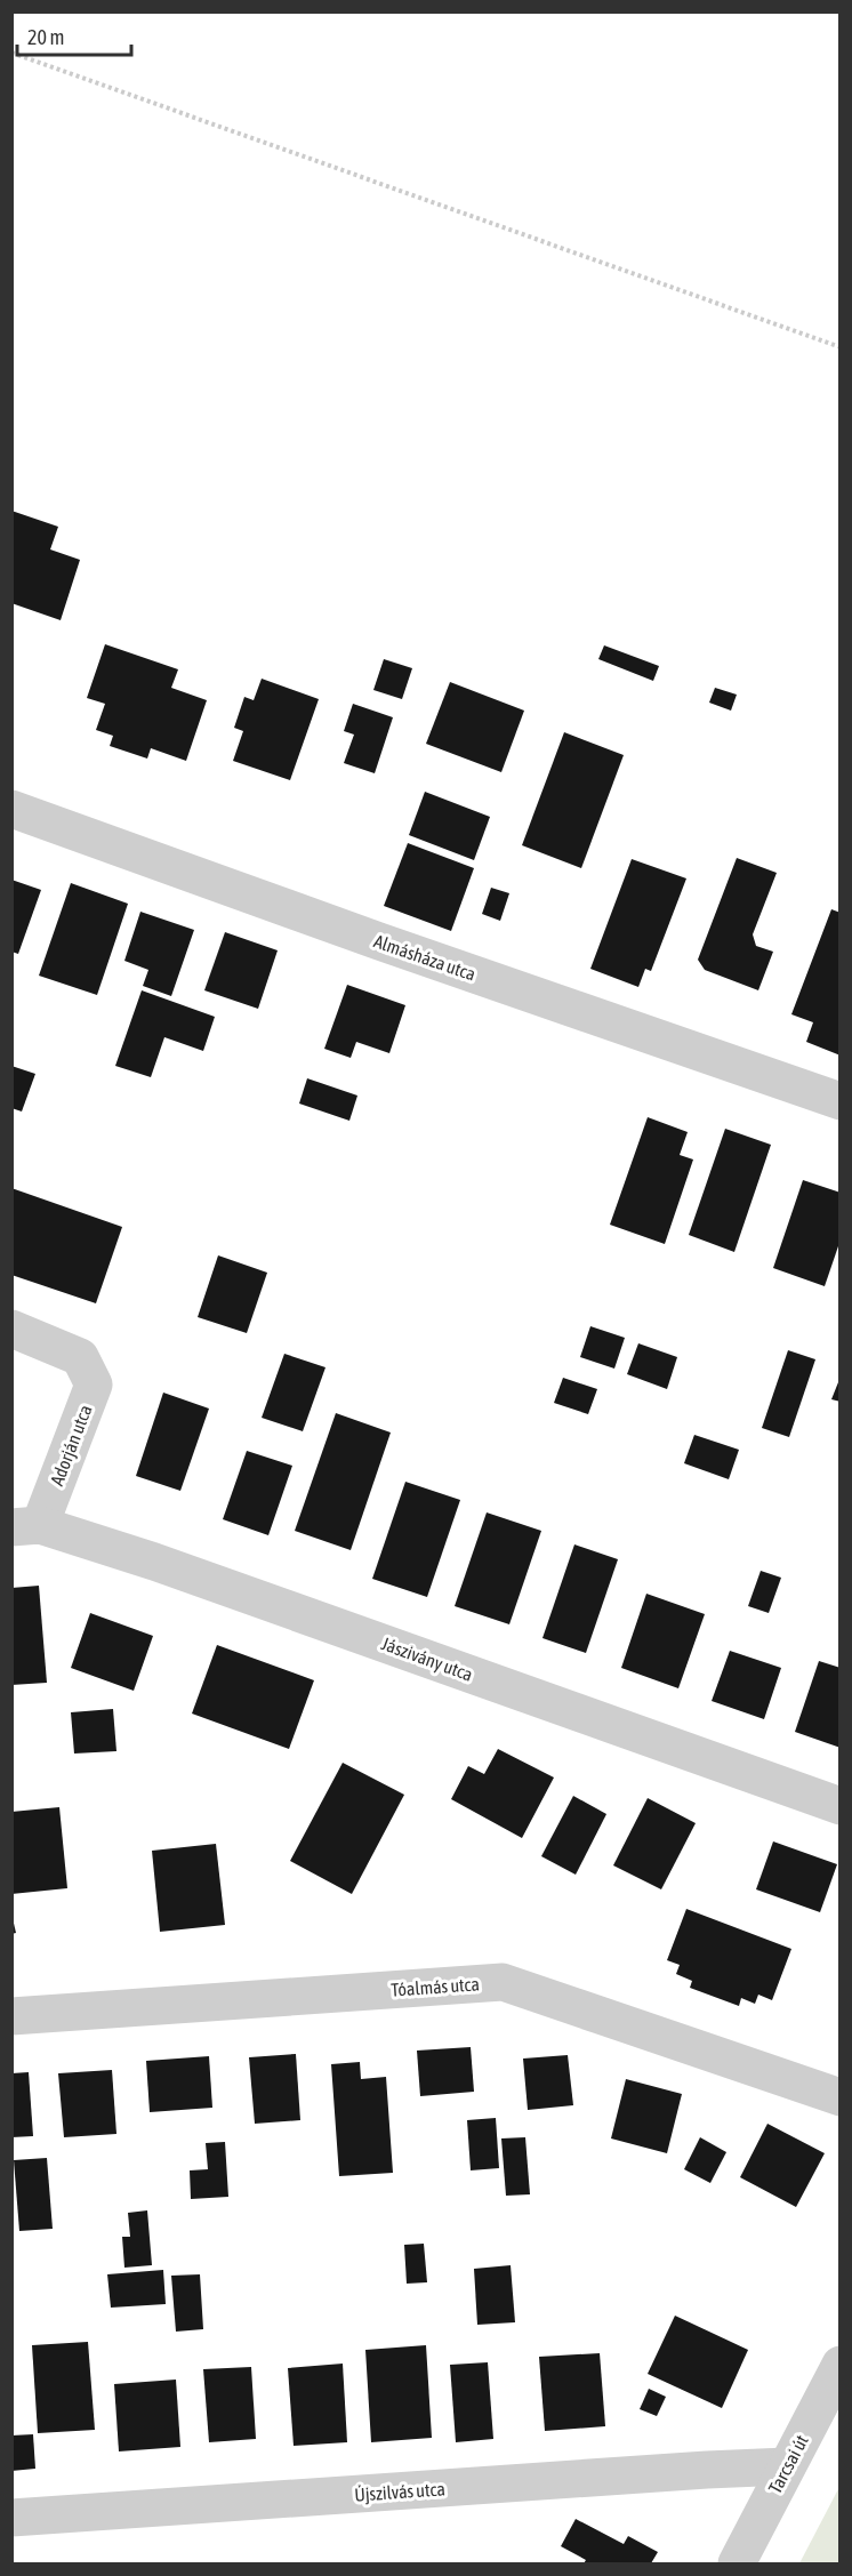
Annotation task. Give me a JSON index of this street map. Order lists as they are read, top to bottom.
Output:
{
  "streets": {
    "street": [
      "Almásháza utca",
      "Adorján utca",
      "Jászivány utca",
      "Tóalmás utca",
      "Tarcsai út",
      "Újszilvás utca"
    ]
  },
  "crossings": [
    ["Adorján utca", "Jászivány utca"],
    ["Tarcsai út", "Újszilvás utca"]
  ],
  "scale_bar": "20 m"
}
